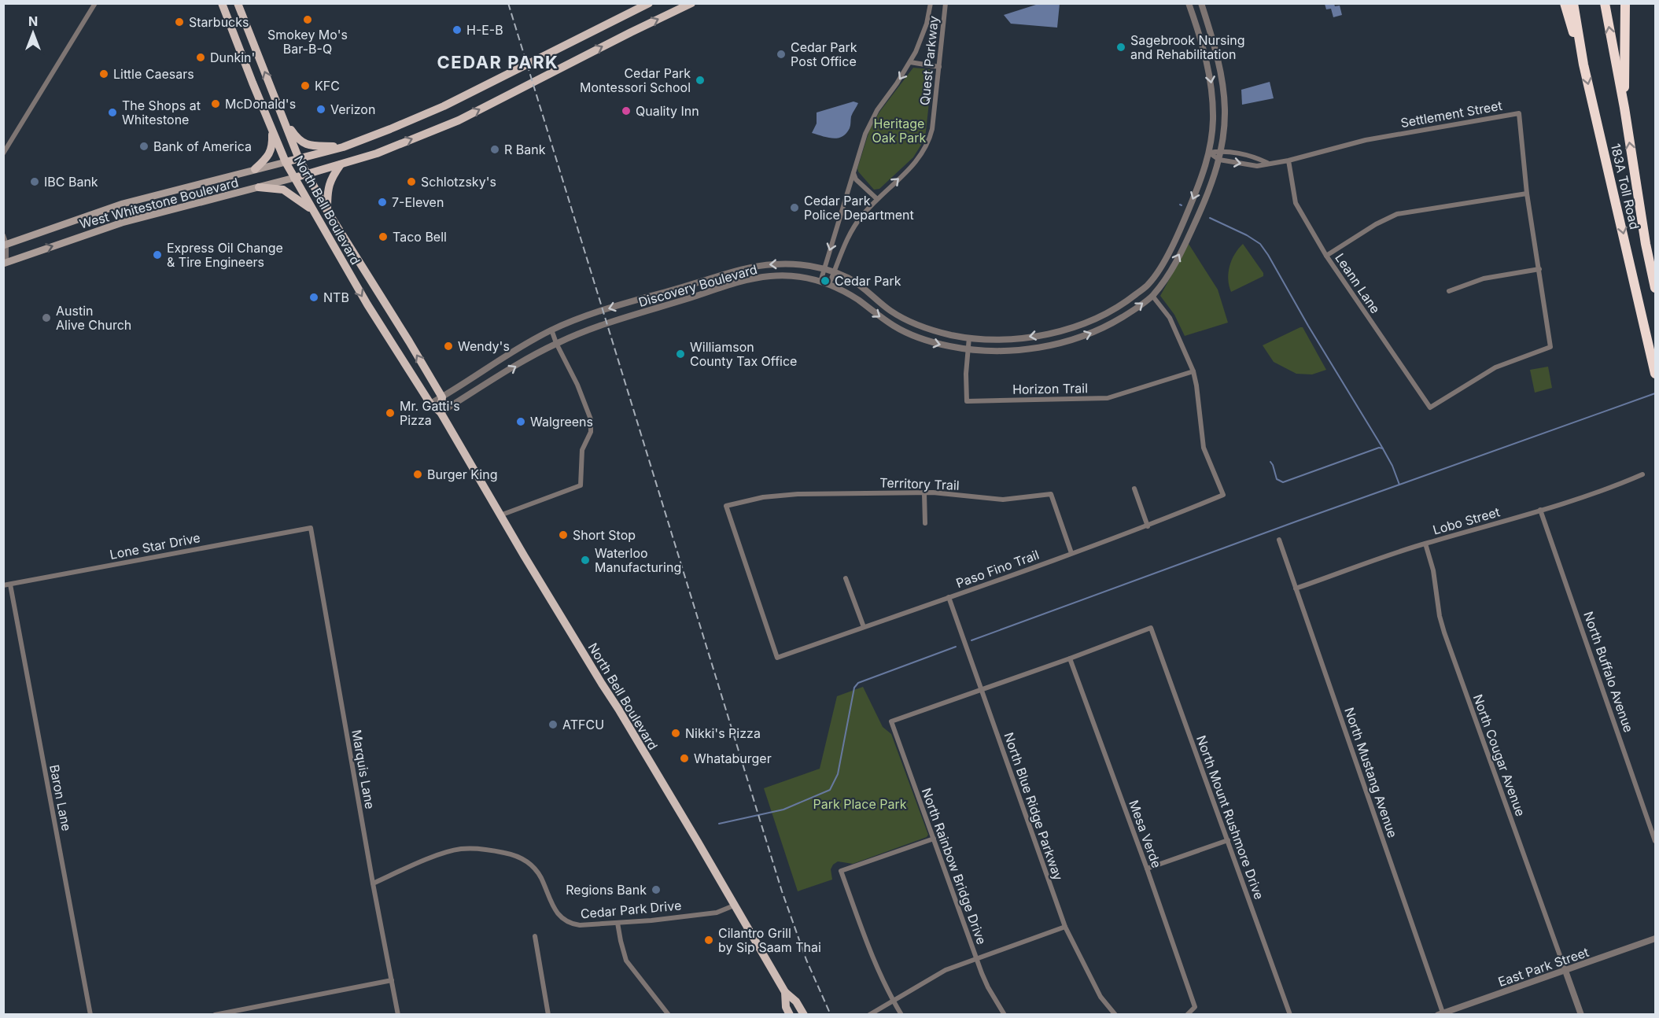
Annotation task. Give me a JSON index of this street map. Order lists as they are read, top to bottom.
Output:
{
  "streets": {
    "highway": ["183A Toll Road"],
    "main road": ["West Whitestone Boulevard", "North Bell Boulevard"],
    "street": [
      "Quest Parkway",
      "Settlement Street",
      "Leann Lane",
      "Discovery Boulevard",
      "Horizon Trail",
      "Territory Trail",
      "Lobo Street",
      "Lone Star Drive",
      "Paso Fino Trail",
      "North Buffalo Avenue",
      "North Cougar Avenue",
      "Marquis Lane",
      "North Mustang Avenue",
      "Baron Lane",
      "North Blue Ridge Parkway",
      "North Mount Rushmore Drive",
      "Mesa Verde",
      "North Rainbow Bridge Drive",
      "Cedar Park Drive",
      "East Park Street"
    ]
  },
  "crossings": [
    ["Quest Parkway", "Discovery Boulevard"],
    ["Settlement Street", "Leann Lane"],
    ["Settlement Street", "Discovery Boulevard"],
    ["West Whitestone Boulevard", "North Bell Boulevard"],
    ["North Bell Boulevard", "Discovery Boulevard"],
    ["North Bell Boulevard", "Cedar Park Drive"],
    ["Discovery Boulevard", "Horizon Trail"],
    ["Horizon Trail", "Paso Fino Trail"],
    ["Territory Trail", "Paso Fino Trail"],
    ["Lobo Street", "North Buffalo Avenue"],
    ["Lobo Street", "North Cougar Avenue"],
    ["Lobo Street", "North Mustang Avenue"],
    ["Lone Star Drive", "Marquis Lane"],
    ["Lone Star Drive", "Baron Lane"],
    ["Paso Fino Trail", "North Blue Ridge Parkway"],
    ["North Cougar Avenue", "East Park Street"],
    ["Marquis Lane", "Cedar Park Drive"],
    ["North Mustang Avenue", "East Park Street"],
    ["North Blue Ridge Parkway", "North Rainbow Bridge Drive"],
    ["North Mount Rushmore Drive", "Mesa Verde"]
  ],
  "districts": ["CEDAR PARK"],
  "parks": ["Heritage Oak Park", "Park Place Park"],
  "places": [
    "Smokey Mo's Bar-B-Q",
    "Starbucks",
    "H-E-B",
    "Sagebrook Nursing and Rehabilitation",
    "Cedar Park Post Office",
    "Dunkin'",
    "Little Caesars",
    "Cedar Park Montessori School",
    "KFC",
    "McDonald's",
    "Verizon",
    "Quality Inn",
    "The Shops at Whitestone",
    "Bank of America",
    "R Bank",
    "IBC Bank",
    "Schlotzsky's",
    "7-Eleven",
    "Cedar Park Police Department",
    "Taco Bell",
    "Express Oil Change & Tire Engineers",
    "Cedar Park",
    "NTB",
    "Austin Alive Church",
    "Wendy's",
    "Williamson County Tax Office",
    "Mr. Gatti's Pizza",
    "Walgreens",
    "Burger King",
    "Short Stop",
    "Waterloo Manufacturing",
    "ATFCU",
    "Nikki's Pizza",
    "Whataburger",
    "Regions Bank",
    "Cilantro Grill by Sip Saam Thai"
  ],
  "north": "top"
}
